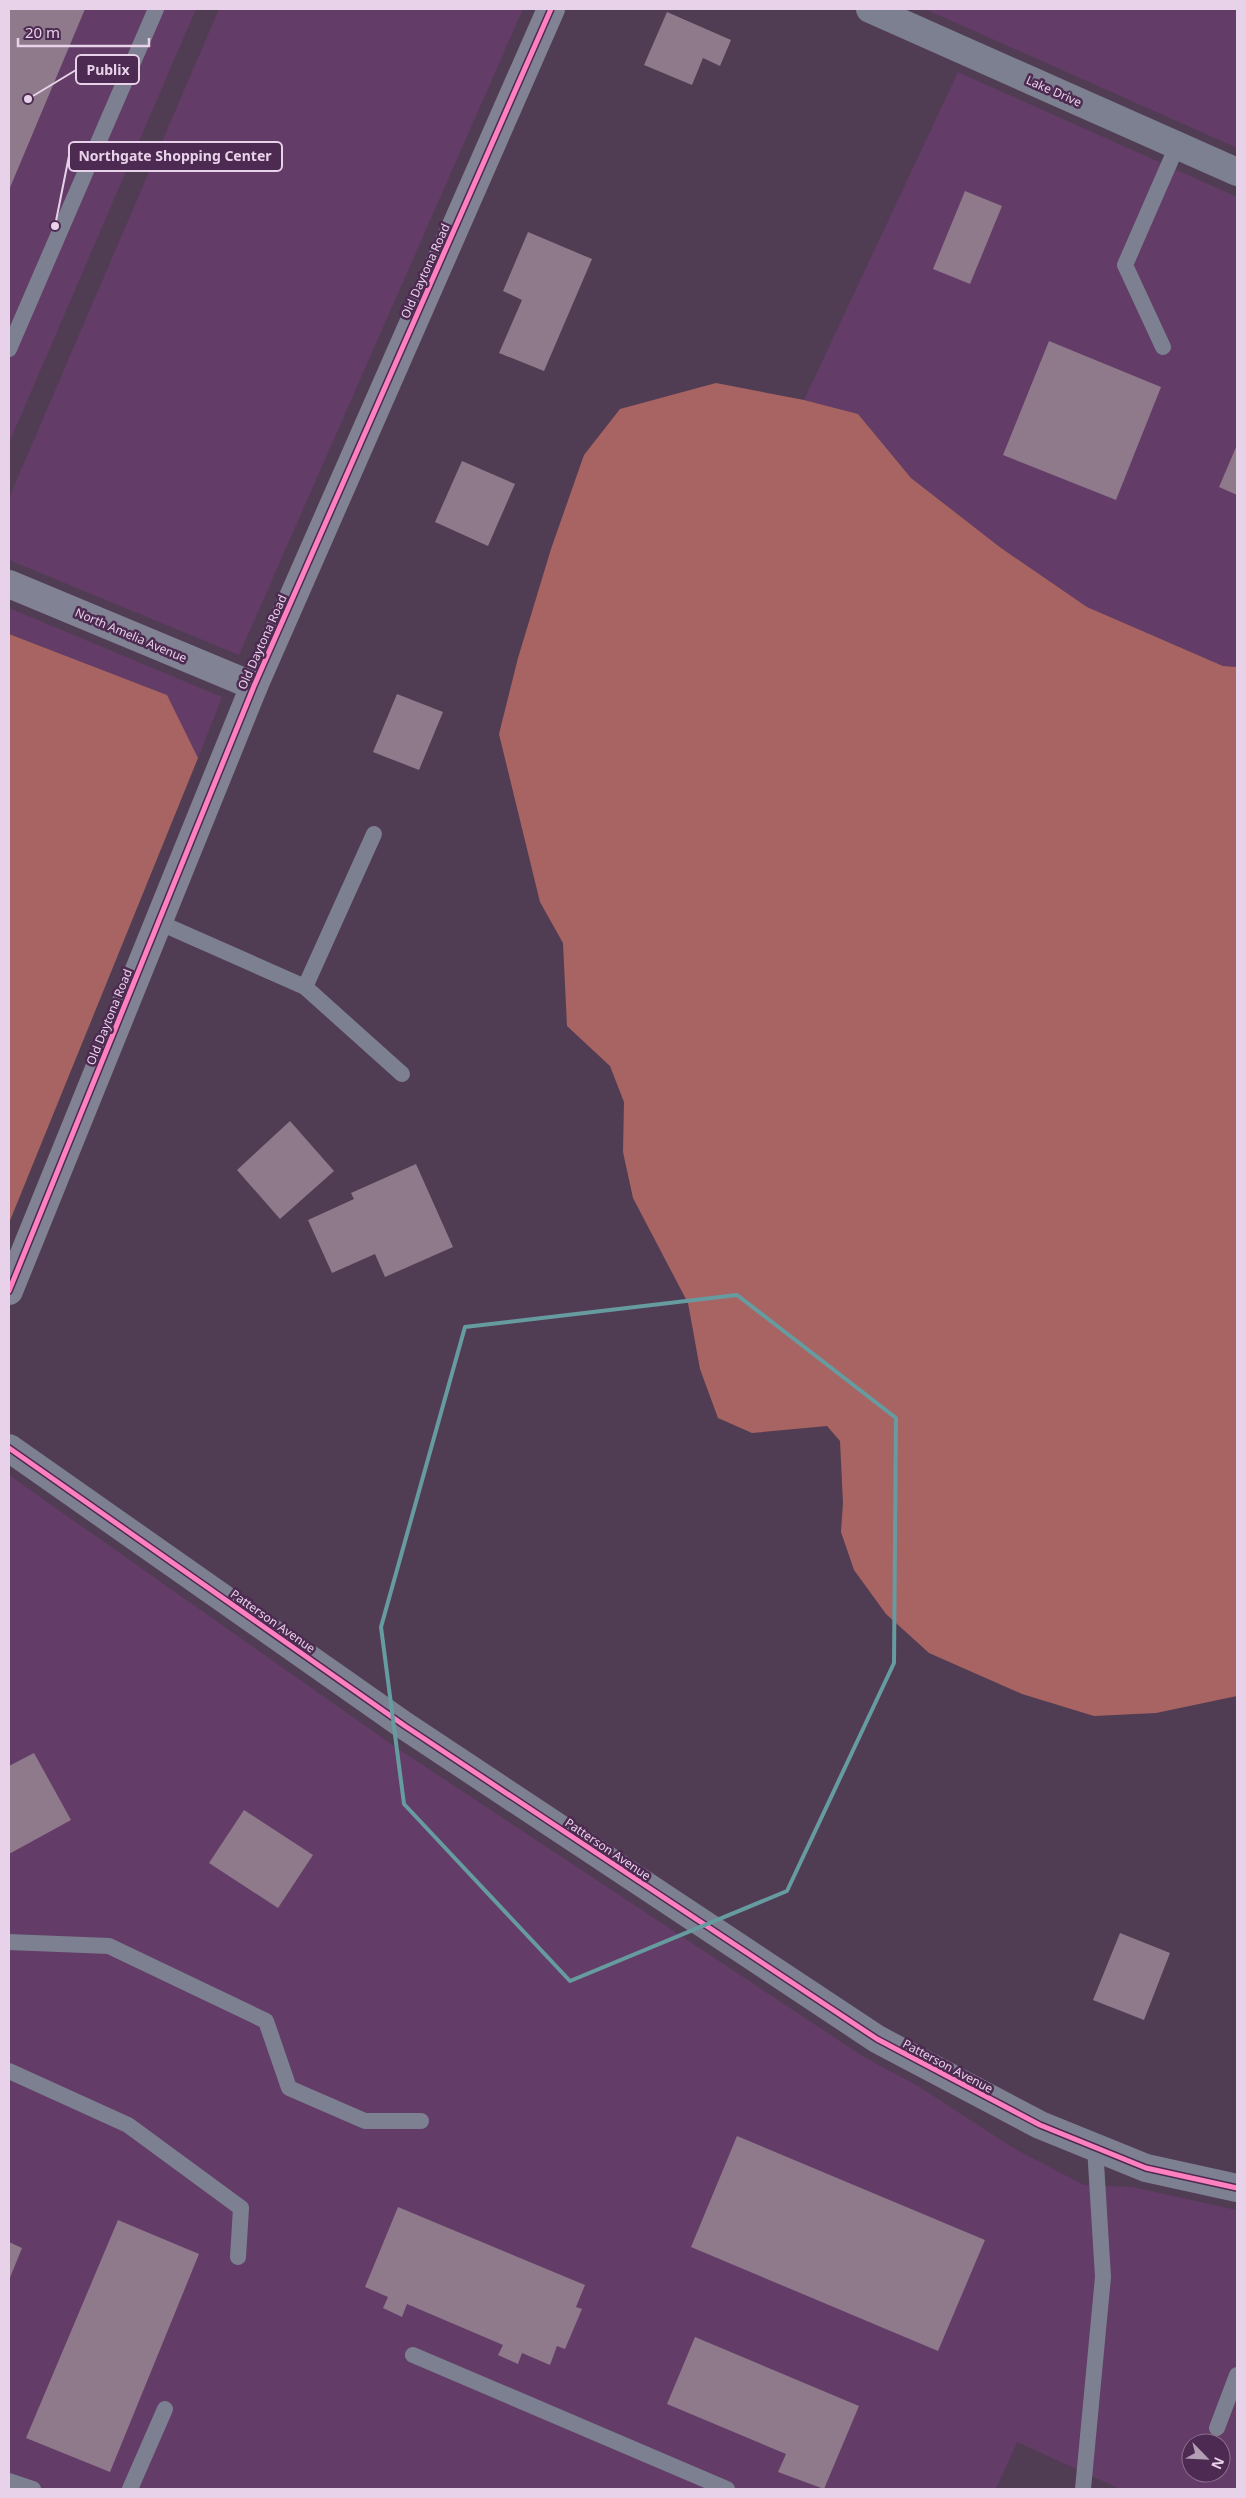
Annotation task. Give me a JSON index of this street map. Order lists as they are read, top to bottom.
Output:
{
  "streets": {
    "street": [
      "Lake Drive",
      "Old Daytona Road",
      "North Amelia Avenue",
      "Patterson Avenue"
    ]
  },
  "crossings": [
    ["Old Daytona Road", "North Amelia Avenue"]
  ],
  "places": ["Publix", "Northgate Shopping Center"],
  "scale_bar": "20 m",
  "north": "bottom right"
}
